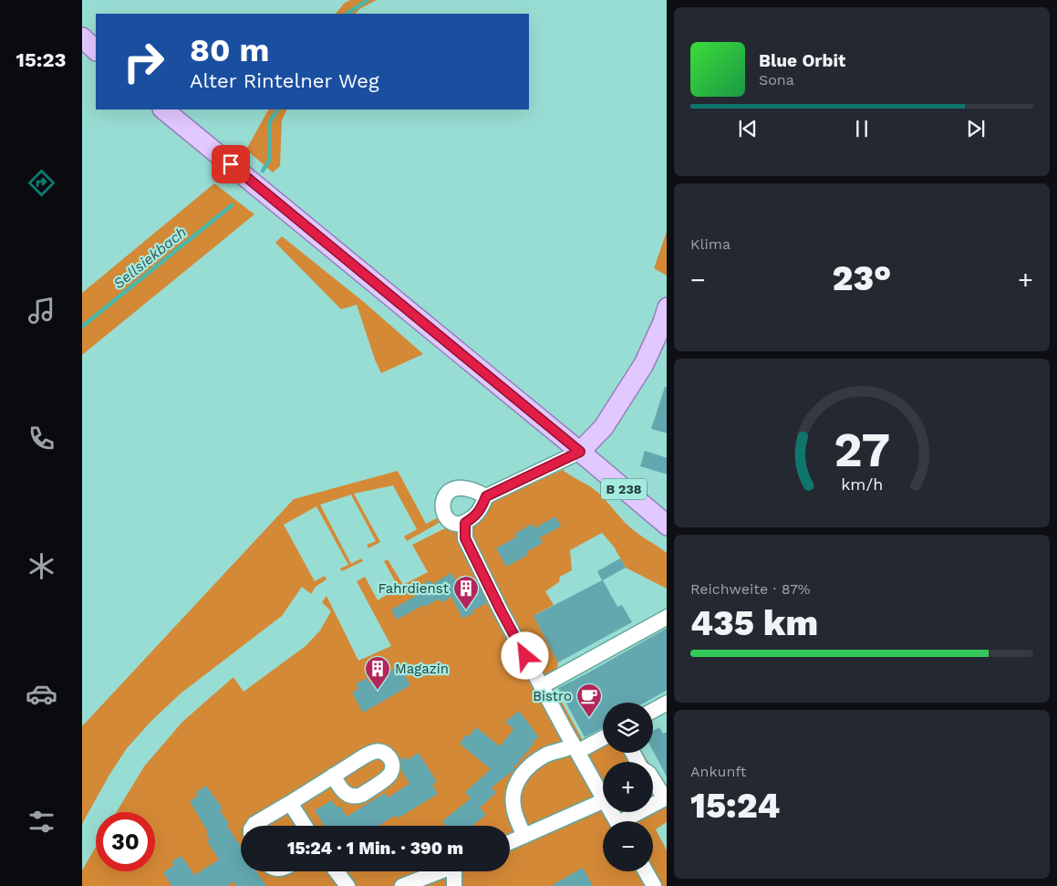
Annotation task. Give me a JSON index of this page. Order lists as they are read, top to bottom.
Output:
{
  "streets": {
    "main road": ["B 238"]
  },
  "water": ["Sellsiekbach"],
  "places": {
    "building": ["Fahrdienst", "Magazin"],
    "cafe": ["Bistro"]
  },
  "page": {
    "tabs": "15:23",
    "turn": ["80 m", "Alter Rintelner Weg"],
    "song": ["Blue Orbit", "Sona"],
    "tile": [
      "Klima",
      ["Reichweite · 87%", "435 km"],
      ["Ankunft", "15:24"]
    ],
    "heat": ["−", "23°", "+"],
    "map_buttons": ["+", "−"],
    "limit": "30",
    "trip": "15:24 · 1 Min. · 390 m",
    "gauge": ["27", "km/h"]
  }
}
